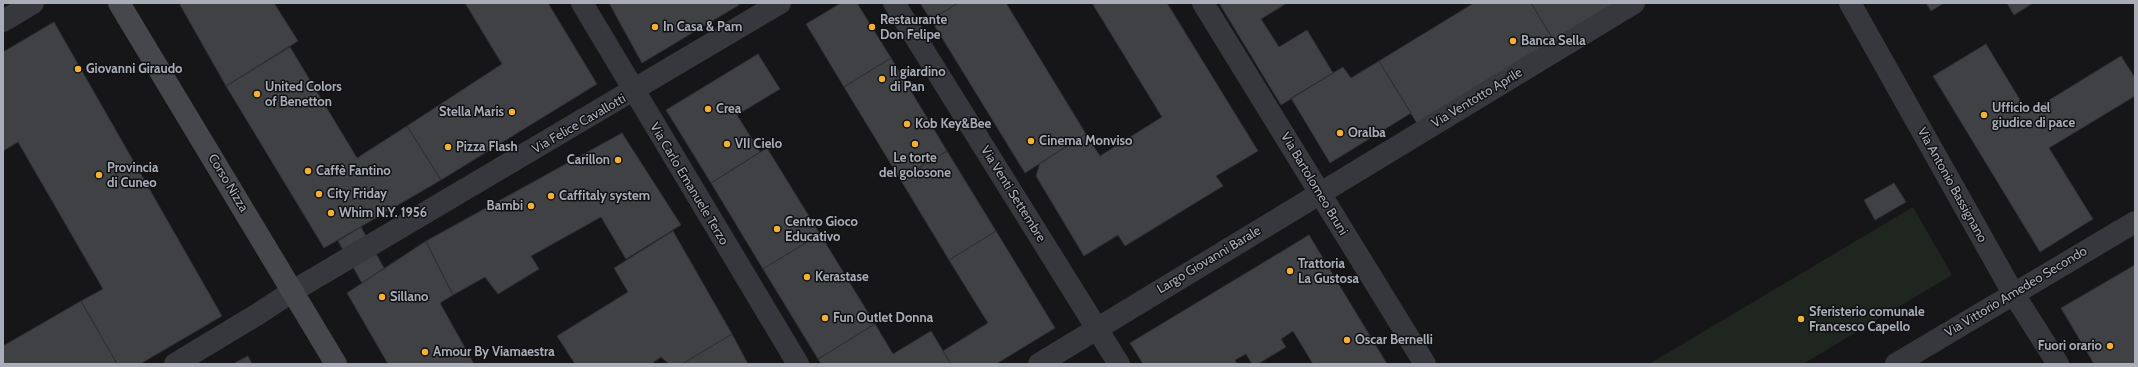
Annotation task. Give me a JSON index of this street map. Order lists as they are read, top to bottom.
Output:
{
  "streets": {
    "street": [
      "Via Ventotto Aprile",
      "Via Felice Cavallotti",
      "Corso Nizza",
      "Via Carlo Emanuele Terzo",
      "Via Bartolomeo Bruni",
      "Via Antonio Bassignano",
      "Via Venti Settembre",
      "Largo Giovanni Barale",
      "Via Vittorio Amedeo Secondo"
    ]
  },
  "crossings": [
    ["Via Ventotto Aprile", "Via Bartolomeo Bruni"],
    ["Via Ventotto Aprile", "Largo Giovanni Barale"],
    ["Via Felice Cavallotti", "Corso Nizza"],
    ["Via Felice Cavallotti", "Via Carlo Emanuele Terzo"],
    ["Via Bartolomeo Bruni", "Largo Giovanni Barale"],
    ["Via Antonio Bassignano", "Via Vittorio Amedeo Secondo"],
    ["Via Venti Settembre", "Largo Giovanni Barale"]
  ],
  "places": [
    "In Casa & Pam",
    "Restaurante Don Felipe",
    "Banca Sella",
    "Giovanni Giraudo",
    "Il giardino di Pan",
    "United Colors of Benetton",
    "Crea",
    "Stella Maris",
    "Ufficio del giudice di pace",
    "Kob Key&Bee",
    "Oralba",
    "Cinema Monviso",
    "VII Cielo",
    "Le torte del golosone",
    "Pizza Flash",
    "Carillon",
    "Caffè Fantino",
    "Provincia di Cuneo",
    "City Friday",
    "Caffitaly system",
    "Bambi",
    "Whim N.Y. 1956",
    "Centro Gioco Educativo",
    "Trattoria La Gustosa",
    "Kerastase",
    "Sillano",
    "Fun Outlet Donna",
    "Sferisterio comunale Francesco Capello",
    "Oscar Bernelli",
    "Fuori orario",
    "Amour By Viamaestra"
  ]
}
